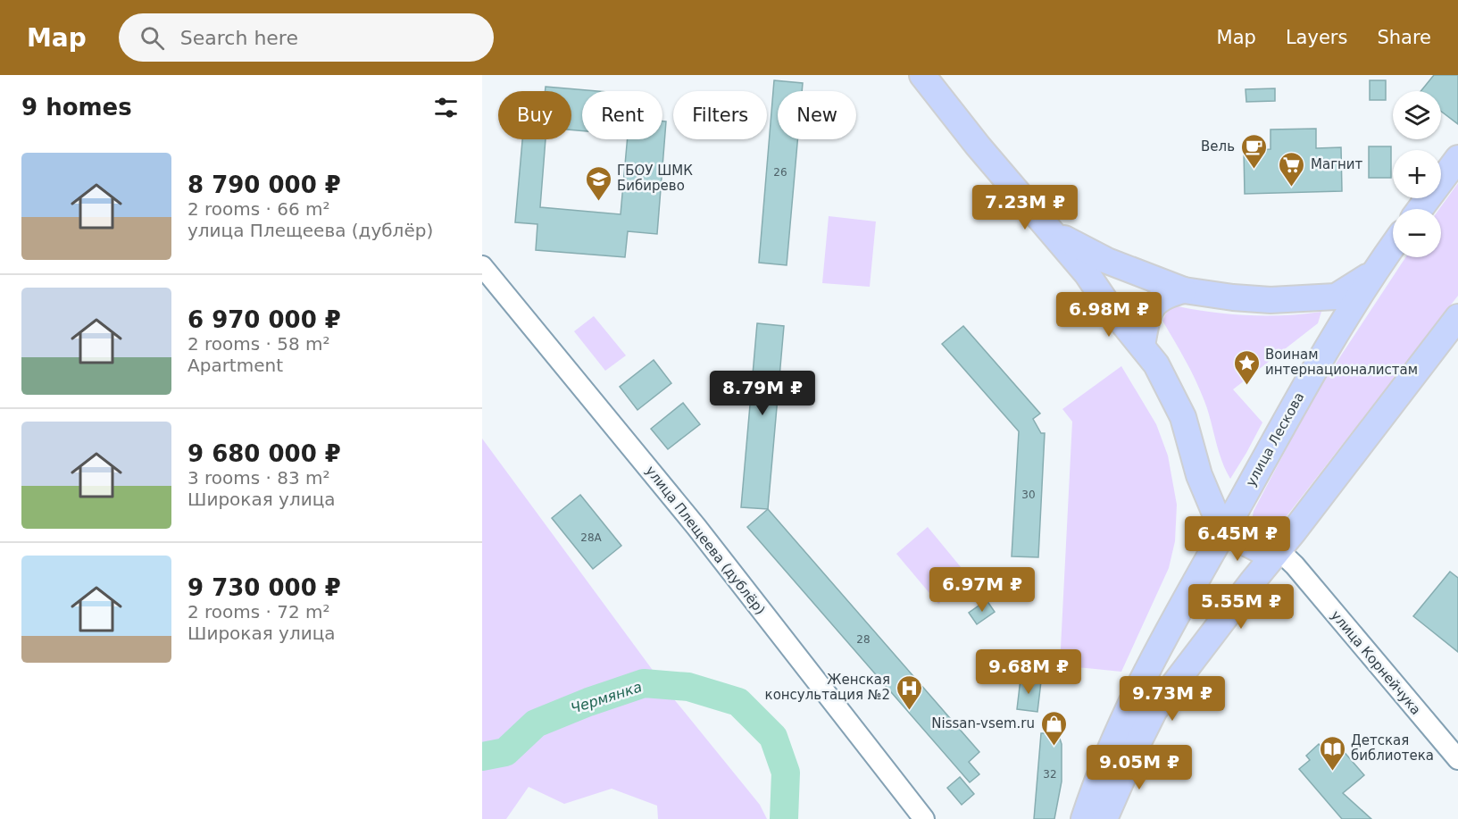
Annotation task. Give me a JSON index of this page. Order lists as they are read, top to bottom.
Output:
{
  "streets": {
    "main road": ["улица Лескова"],
    "street": ["улица Плещеева (дублёр)", "улица Корнейчука"]
  },
  "water": ["Чермянка"],
  "places": {
    "cafe": ["Вель"],
    "supermarket": ["Магнит"],
    "school or university": ["ГБОУ ШМК Бибирево"],
    "place": ["Воинам интернационалистам"],
    "hospital": ["Женская консультация №2"],
    "shop": ["Nissan-vsem.ru"],
    "library": ["Детская библиотека"]
  },
  "house_numbers": [
    "26",
    "30",
    "28А",
    "28",
    "32"
  ],
  "page": {
    "header": "Map",
    "search": "Search here",
    "nav": ["Map", "Layers", "Share"],
    "heading": "9 homes",
    "map_buttons": ["+", "−"],
    "chip": [
      "Buy",
      "Rent",
      "Filters",
      "New"
    ],
    "list": [
      {
        "name": "8 790 000 ₽",
        "note": "2 rooms · 66 m² · улица Плещеева (дублёр)"
      },
      {
        "name": "6 970 000 ₽",
        "note": "2 rooms · 58 m² · Apartment"
      },
      {
        "name": "9 680 000 ₽",
        "note": "3 rooms · 83 m² · Широкая улица"
      },
      {
        "name": "9 730 000 ₽",
        "note": "2 rooms · 72 m² · Широкая улица"
      }
    ],
    "price": [
      "7.23M ₽",
      "6.98M ₽",
      "8.79M ₽",
      "6.45M ₽",
      "6.97M ₽",
      "5.55M ₽",
      "9.68M ₽",
      "9.73M ₽",
      "9.05M ₽"
    ]
  }
}
